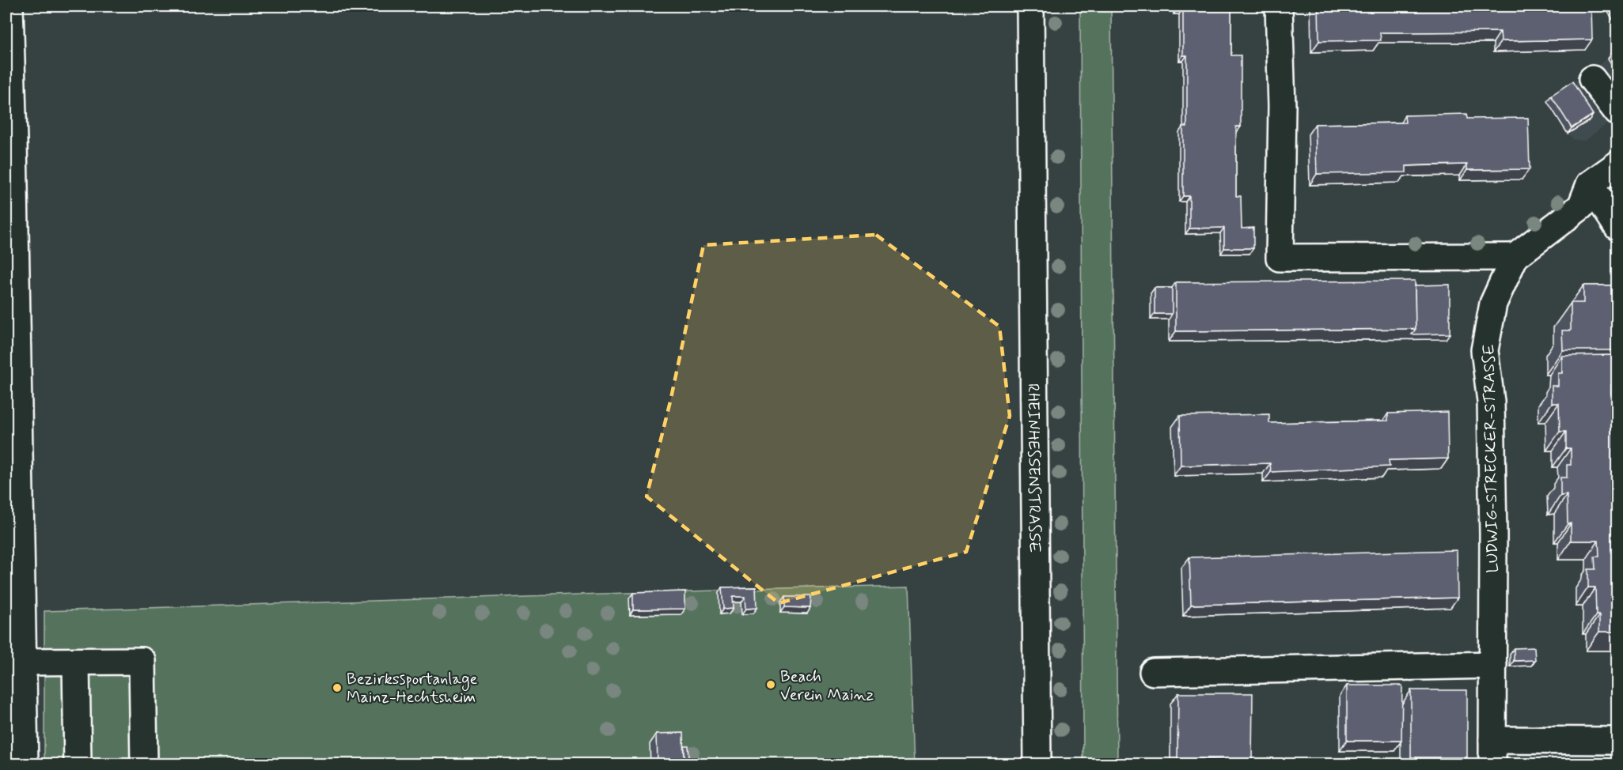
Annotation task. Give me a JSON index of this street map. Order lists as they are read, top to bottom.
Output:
{
  "streets": {
    "street": ["LUDWIG-STRECKER-STRASSE", "RHEINHESSENSTRASSE"]
  },
  "places": ["Beach Verein Mainz", "Bezirkssportanlage Mainz-Hechtsheim"]
}
